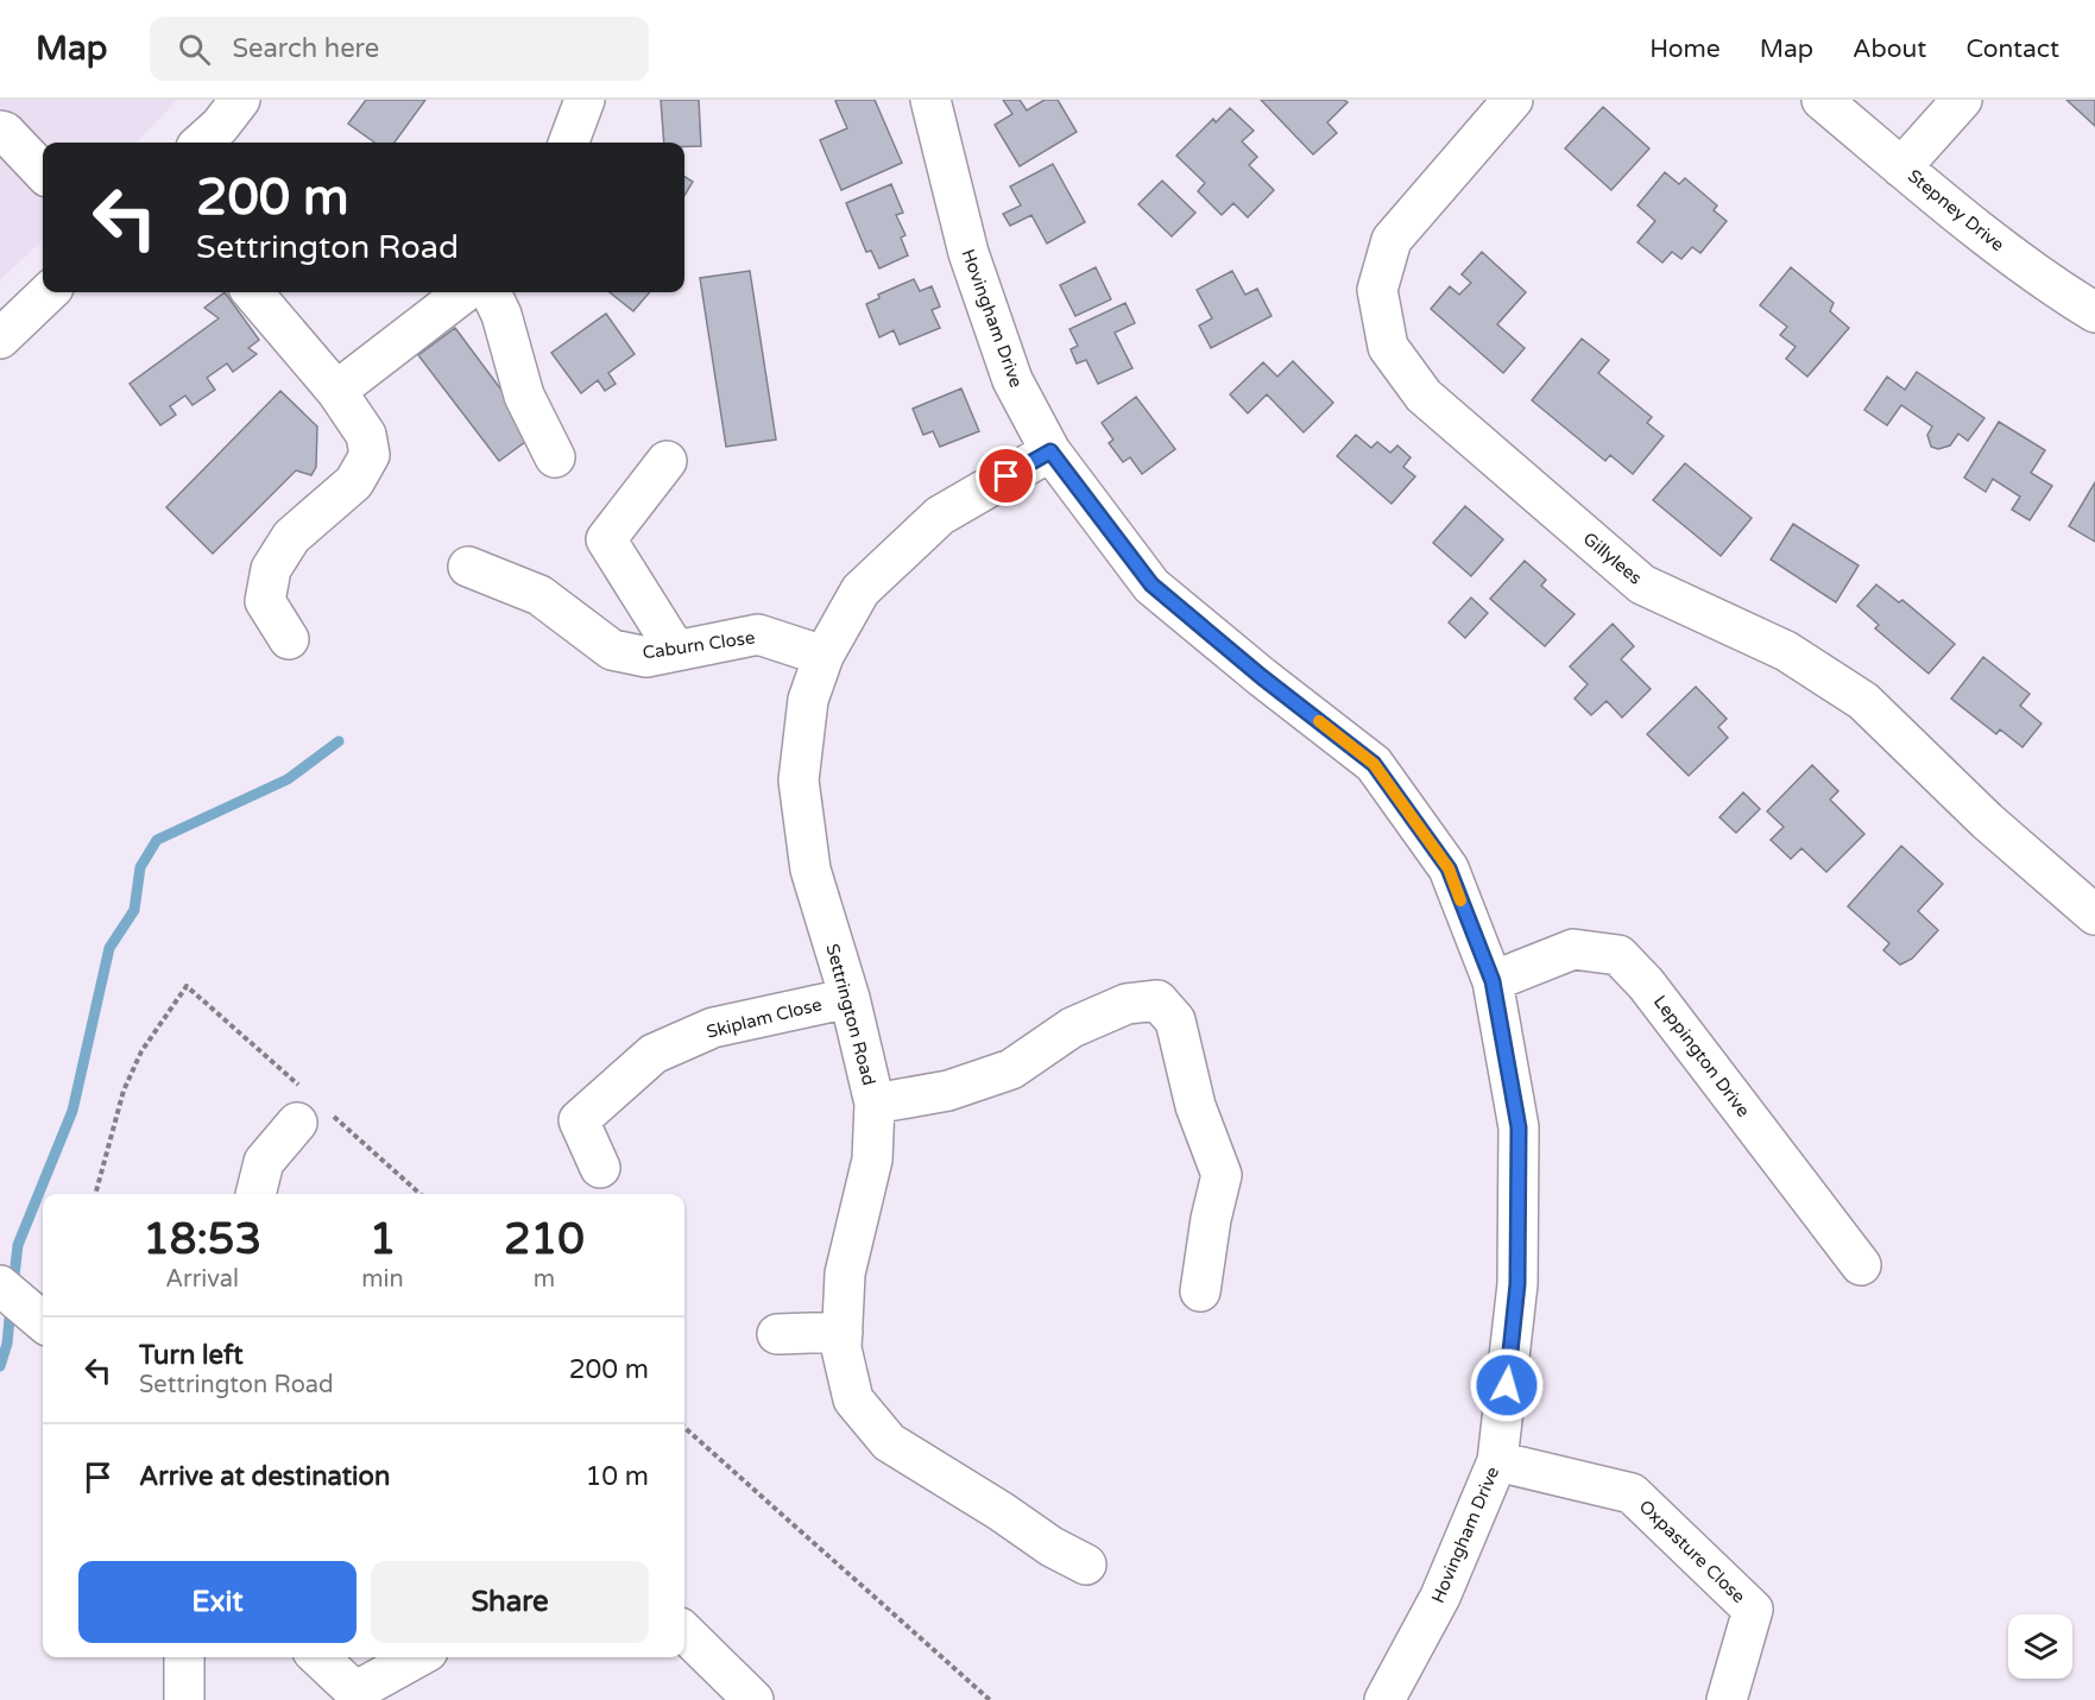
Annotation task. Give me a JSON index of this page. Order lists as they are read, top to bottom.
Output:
{
  "streets": {
    "street": [
      "Stepney Drive",
      "Hovingham Drive",
      "Gillylees",
      "Caburn Close",
      "Settrington Road",
      "Skiplam Close",
      "Leppington Drive",
      "Oxpasture Close"
    ]
  },
  "crossings": [
    ["Hovingham Drive", "Settrington Road"],
    ["Hovingham Drive", "Leppington Drive"],
    ["Hovingham Drive", "Oxpasture Close"],
    ["Caburn Close", "Settrington Road"],
    ["Settrington Road", "Skiplam Close"]
  ],
  "page": {
    "header": "Map",
    "search": "Search here",
    "nav": [
      "Home",
      "Map",
      "About",
      "Contact"
    ],
    "turn": ["200 m", "Settrington Road"],
    "eta": [
      "18:53",
      "Arrival",
      "1",
      "min",
      "210",
      "m"
    ],
    "list": [
      {
        "name": "Turn left",
        "note": "Settrington Road",
        "value": "200 m"
      },
      {
        "name": "Arrive at destination",
        "value": "10 m"
      }
    ],
    "buttons": ["Exit", "Share"]
  }
}
